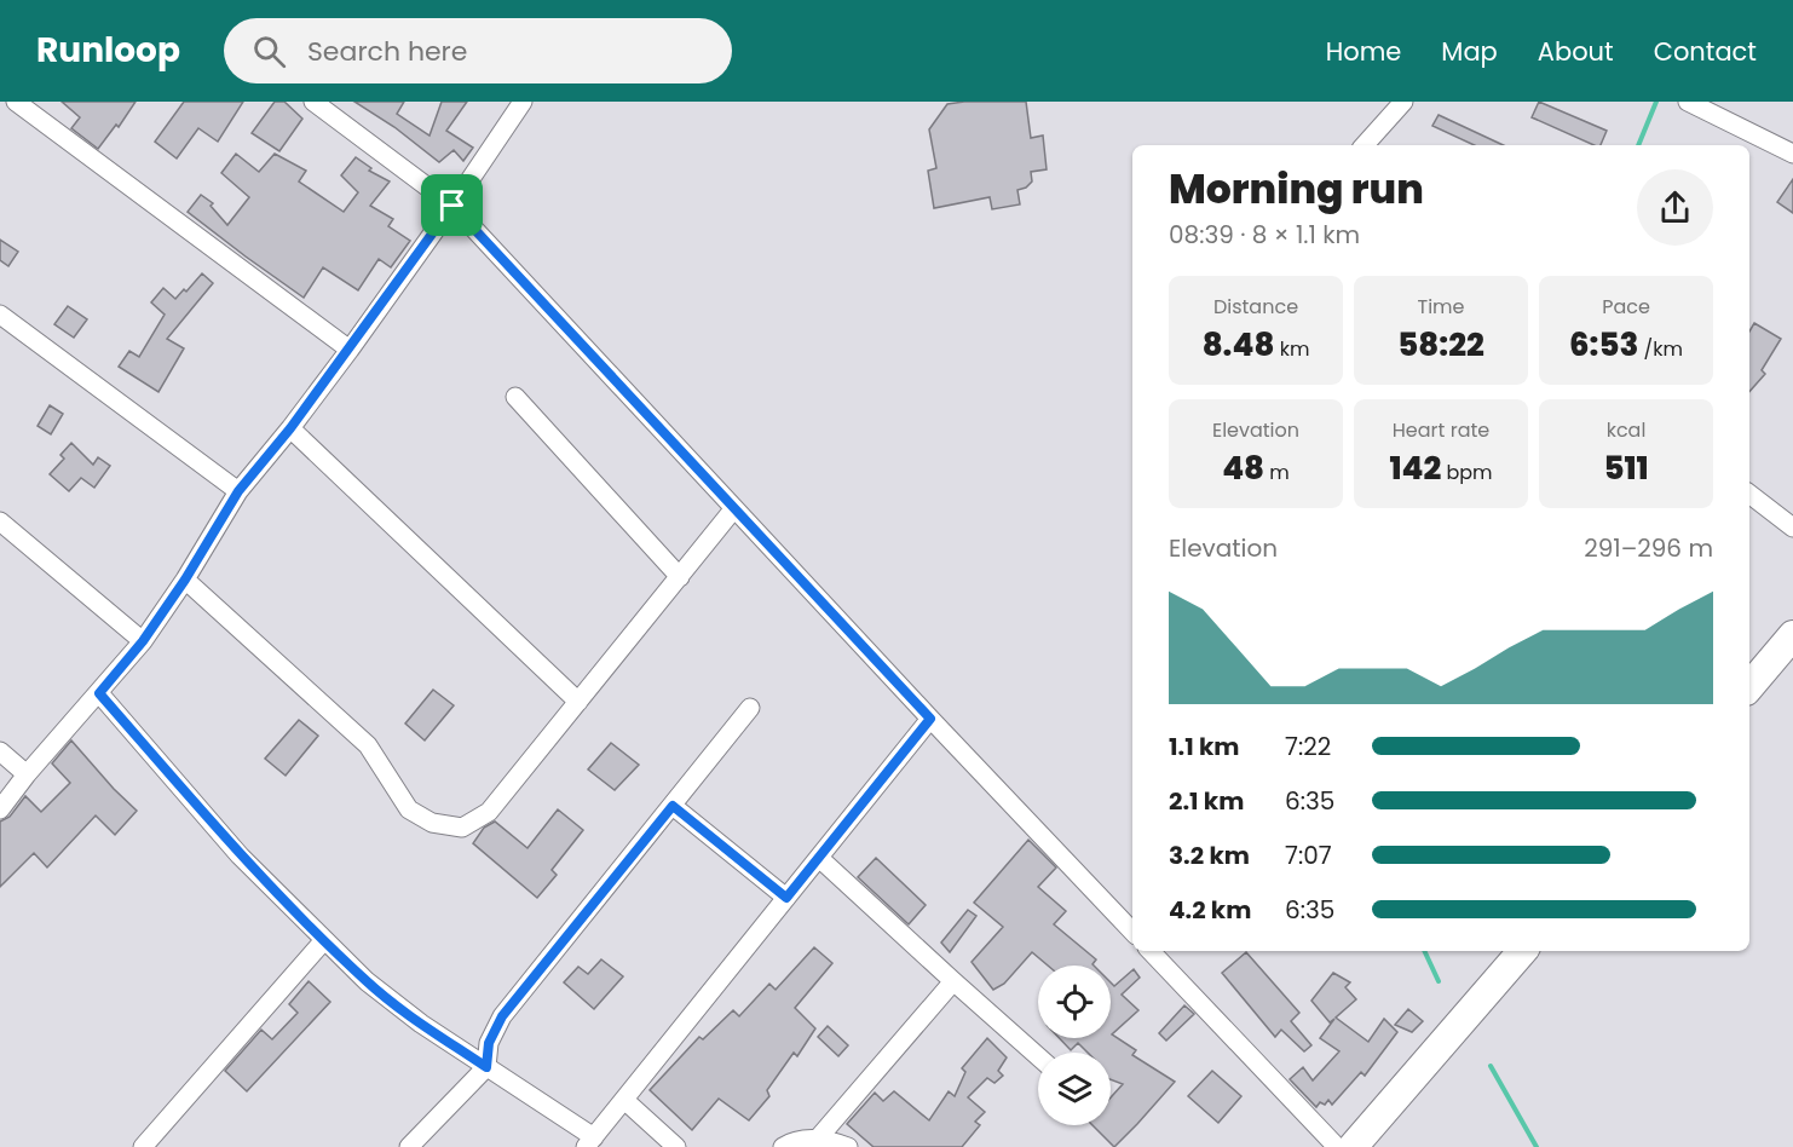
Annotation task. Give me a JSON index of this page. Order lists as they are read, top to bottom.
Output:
{
  "page": {
    "header": "Runloop",
    "search": "Search here",
    "nav": [
      "Home",
      "Map",
      "About",
      "Contact"
    ],
    "heading": ["Morning run", "08:39 · 8 × 1.1 km"],
    "stats": [
      ["Distance", "8.48 km"],
      ["Time", "58:22"],
      ["Pace", "6:53 /km"],
      ["Elevation", "48 m"],
      ["Heart rate", "142 bpm"],
      ["kcal", "511"]
    ],
    "chart": ["Elevation", "291–296 m"],
    "list": [
      {
        "name": "1.1 km",
        "note": "7:22"
      },
      {
        "name": "2.1 km",
        "note": "6:35"
      },
      {
        "name": "3.2 km",
        "note": "7:07"
      },
      {
        "name": "4.2 km",
        "note": "6:35"
      }
    ]
  }
}
